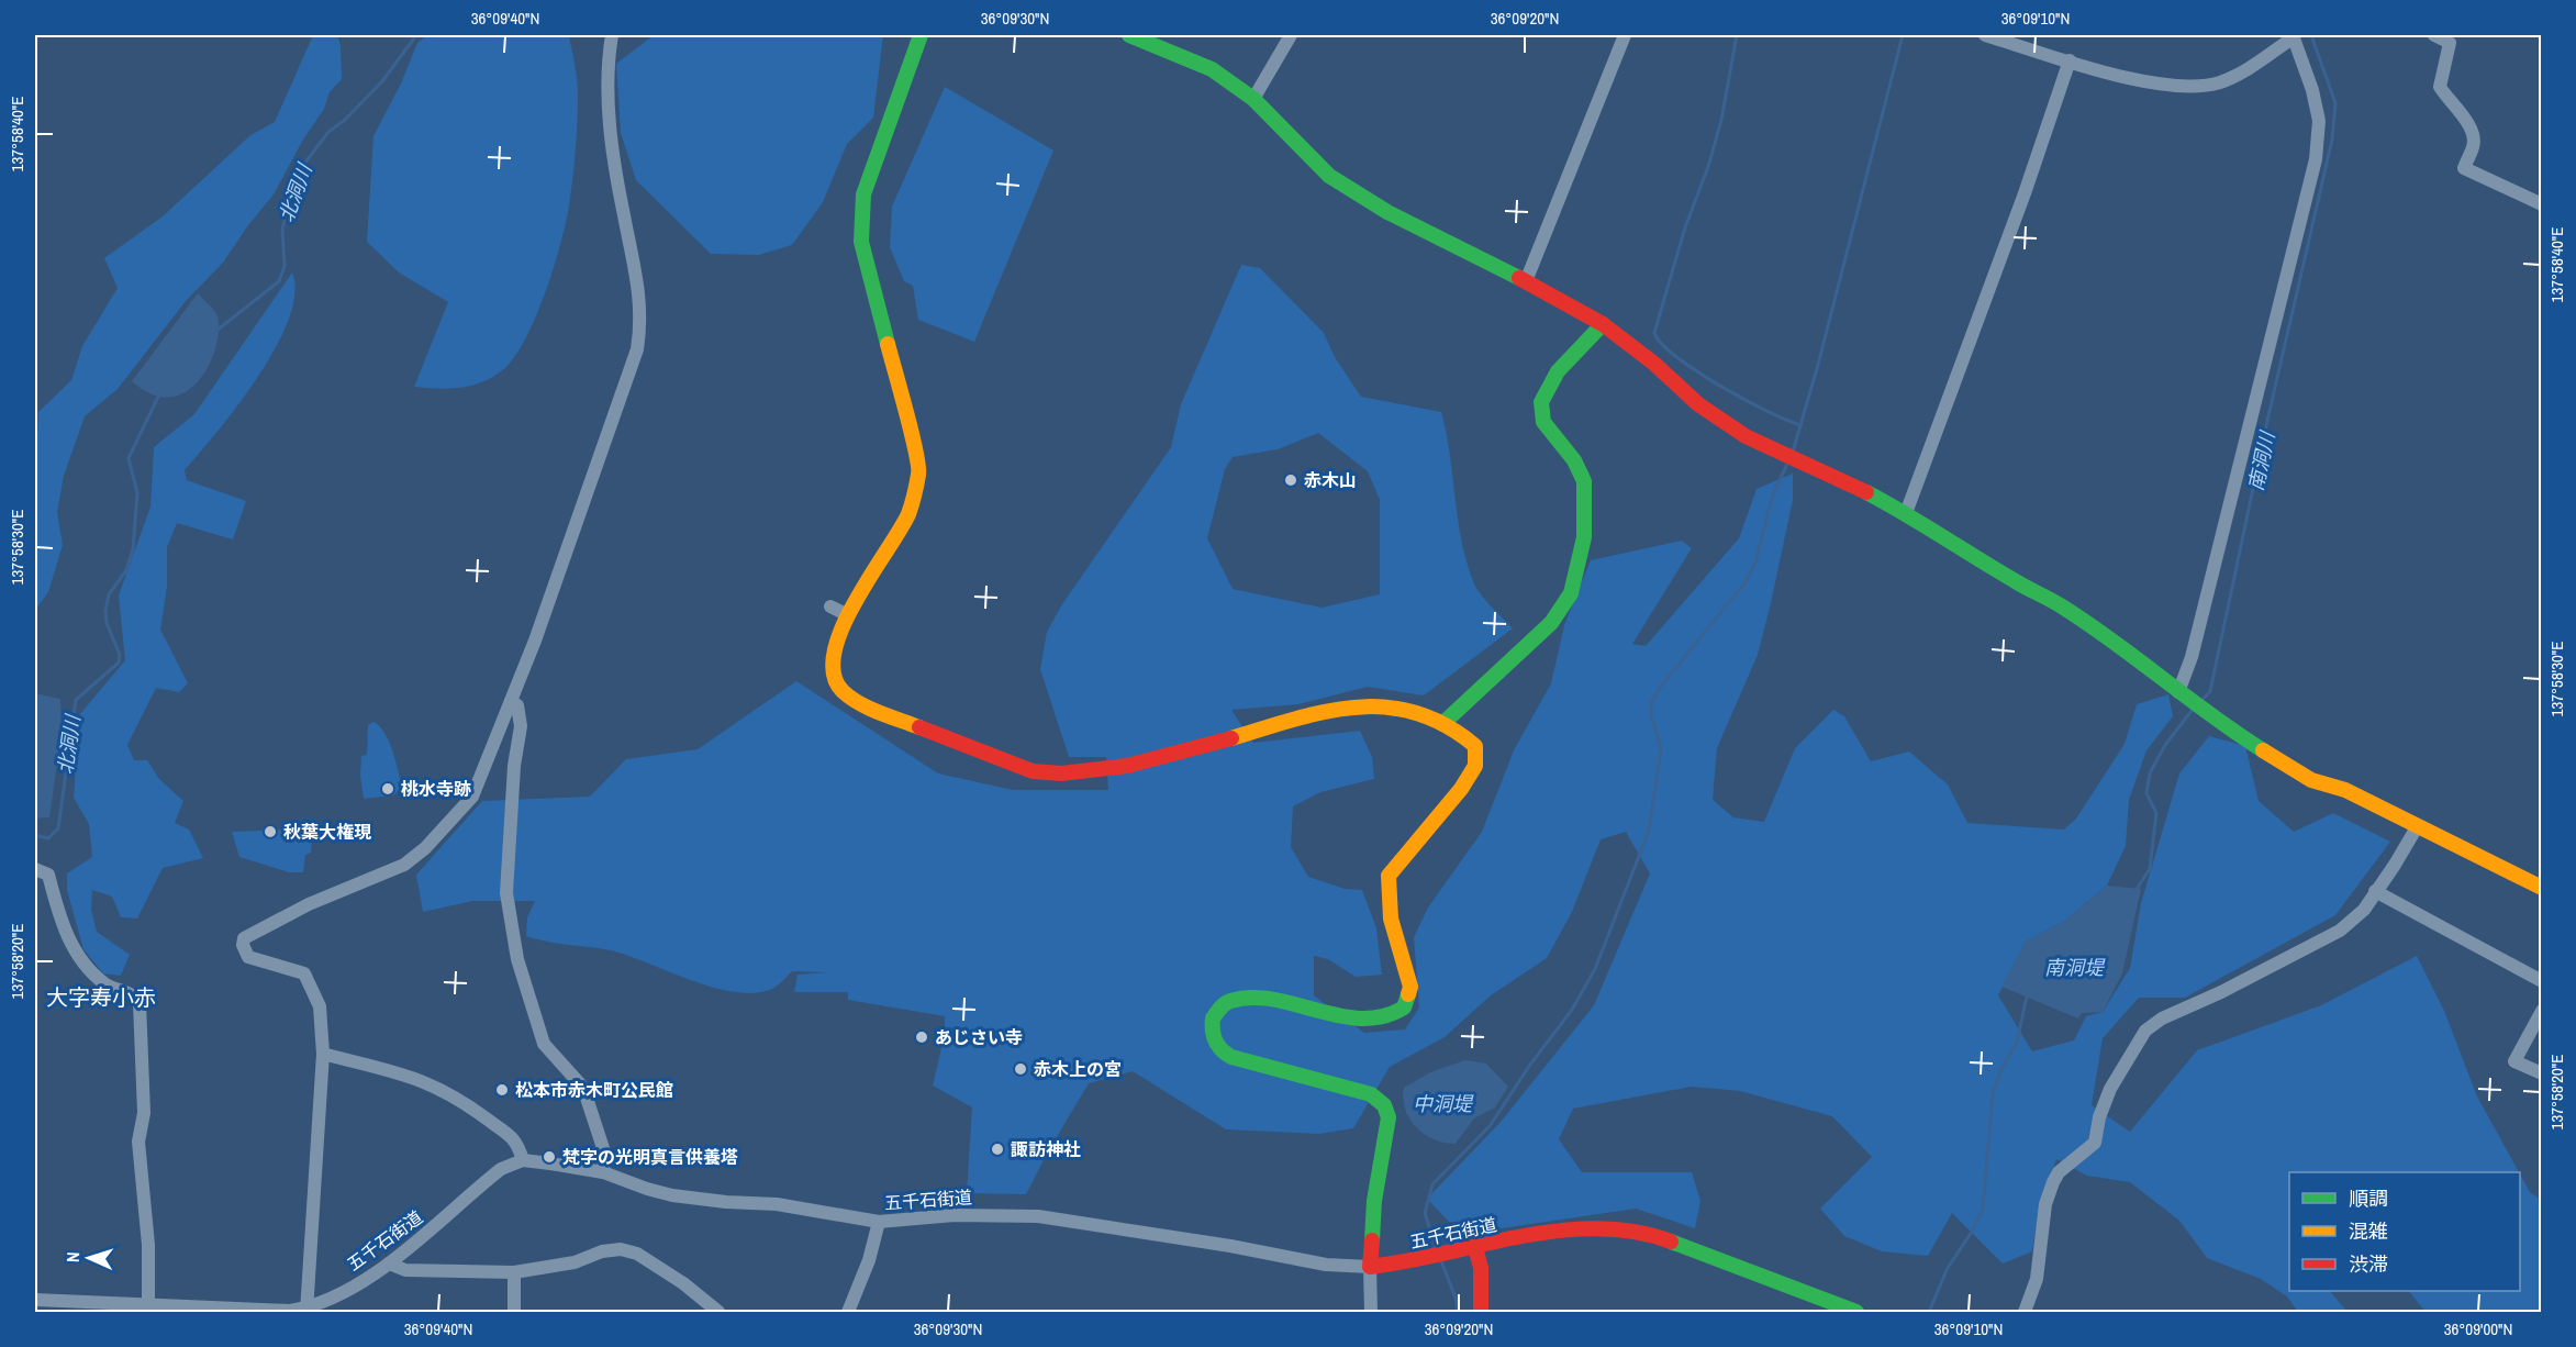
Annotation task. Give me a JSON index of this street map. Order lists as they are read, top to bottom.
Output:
{
  "streets": {
    "street": ["五千石街道"]
  },
  "districts": ["大字寿小赤"],
  "water": [
    "北洞川",
    "南洞川",
    "南洞堤",
    "中洞堤"
  ],
  "places": [
    "赤木山",
    "桃水寺跡",
    "秋葉大権現",
    "あじさい寺",
    "赤木上の宮",
    "松本市赤木町公民館",
    "諏訪神社",
    "梵字の光明真言供養塔"
  ],
  "legend": ["順調", "混雑", "渋滞"],
  "north": "left",
  "coordinates": [
    "36°09'40\"N",
    "36°09'30\"N",
    "36°09'20\"N",
    "36°09'10\"N",
    "137°58'40\"E",
    "137°58'30\"E",
    "137°58'20\"E",
    "36°09'00\"N"
  ]
}
